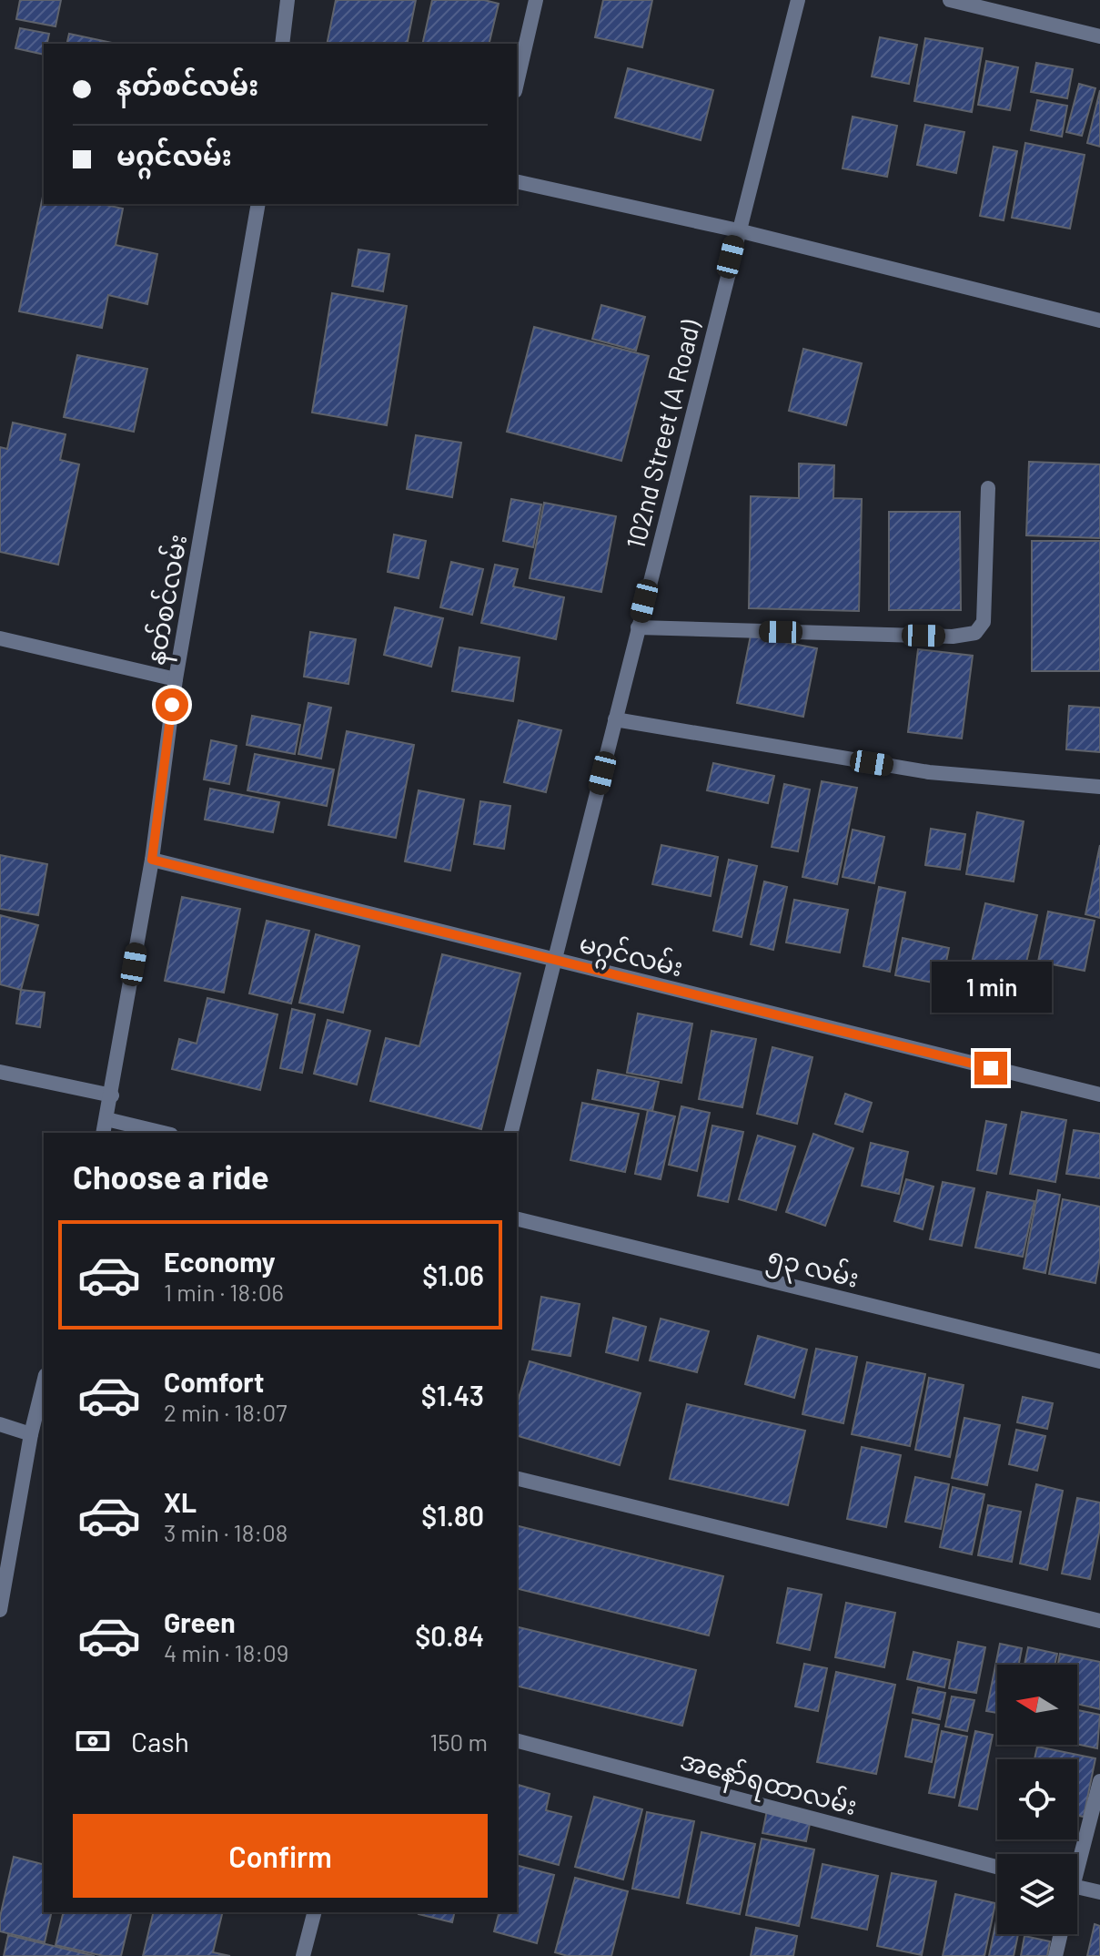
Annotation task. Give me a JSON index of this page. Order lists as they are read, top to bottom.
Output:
{
  "streets": {
    "street": [
      "102nd Street (A Road)",
      "နတ်စင်လမ်း",
      "မဂ္ဂင်လမ်း",
      "၅၃ လမ်း",
      "အနော်ရထာလမ်း"
    ]
  },
  "crossings": [
    ["102nd Street (A Road)", "မဂ္ဂင်လမ်း"],
    ["နတ်စင်လမ်း", "မဂ္ဂင်လမ်း"]
  ],
  "north": "left",
  "page": {
    "banner": ["နတ်စင်လမ်း", "မဂ္ဂင်လမ်း"],
    "bubble": "1 min",
    "heading": "Choose a ride",
    "list": [
      {
        "name": "Economy",
        "note": "1 min · 18:06",
        "value": "$1.06"
      },
      {
        "name": "Comfort",
        "note": "2 min · 18:07",
        "value": "$1.43"
      },
      {
        "name": "XL",
        "note": "3 min · 18:08",
        "value": "$1.80"
      },
      {
        "name": "Green",
        "note": "4 min · 18:09",
        "value": "$0.84"
      }
    ],
    "pay": ["Cash", "150 m"],
    "buttons": "Confirm"
  }
}
